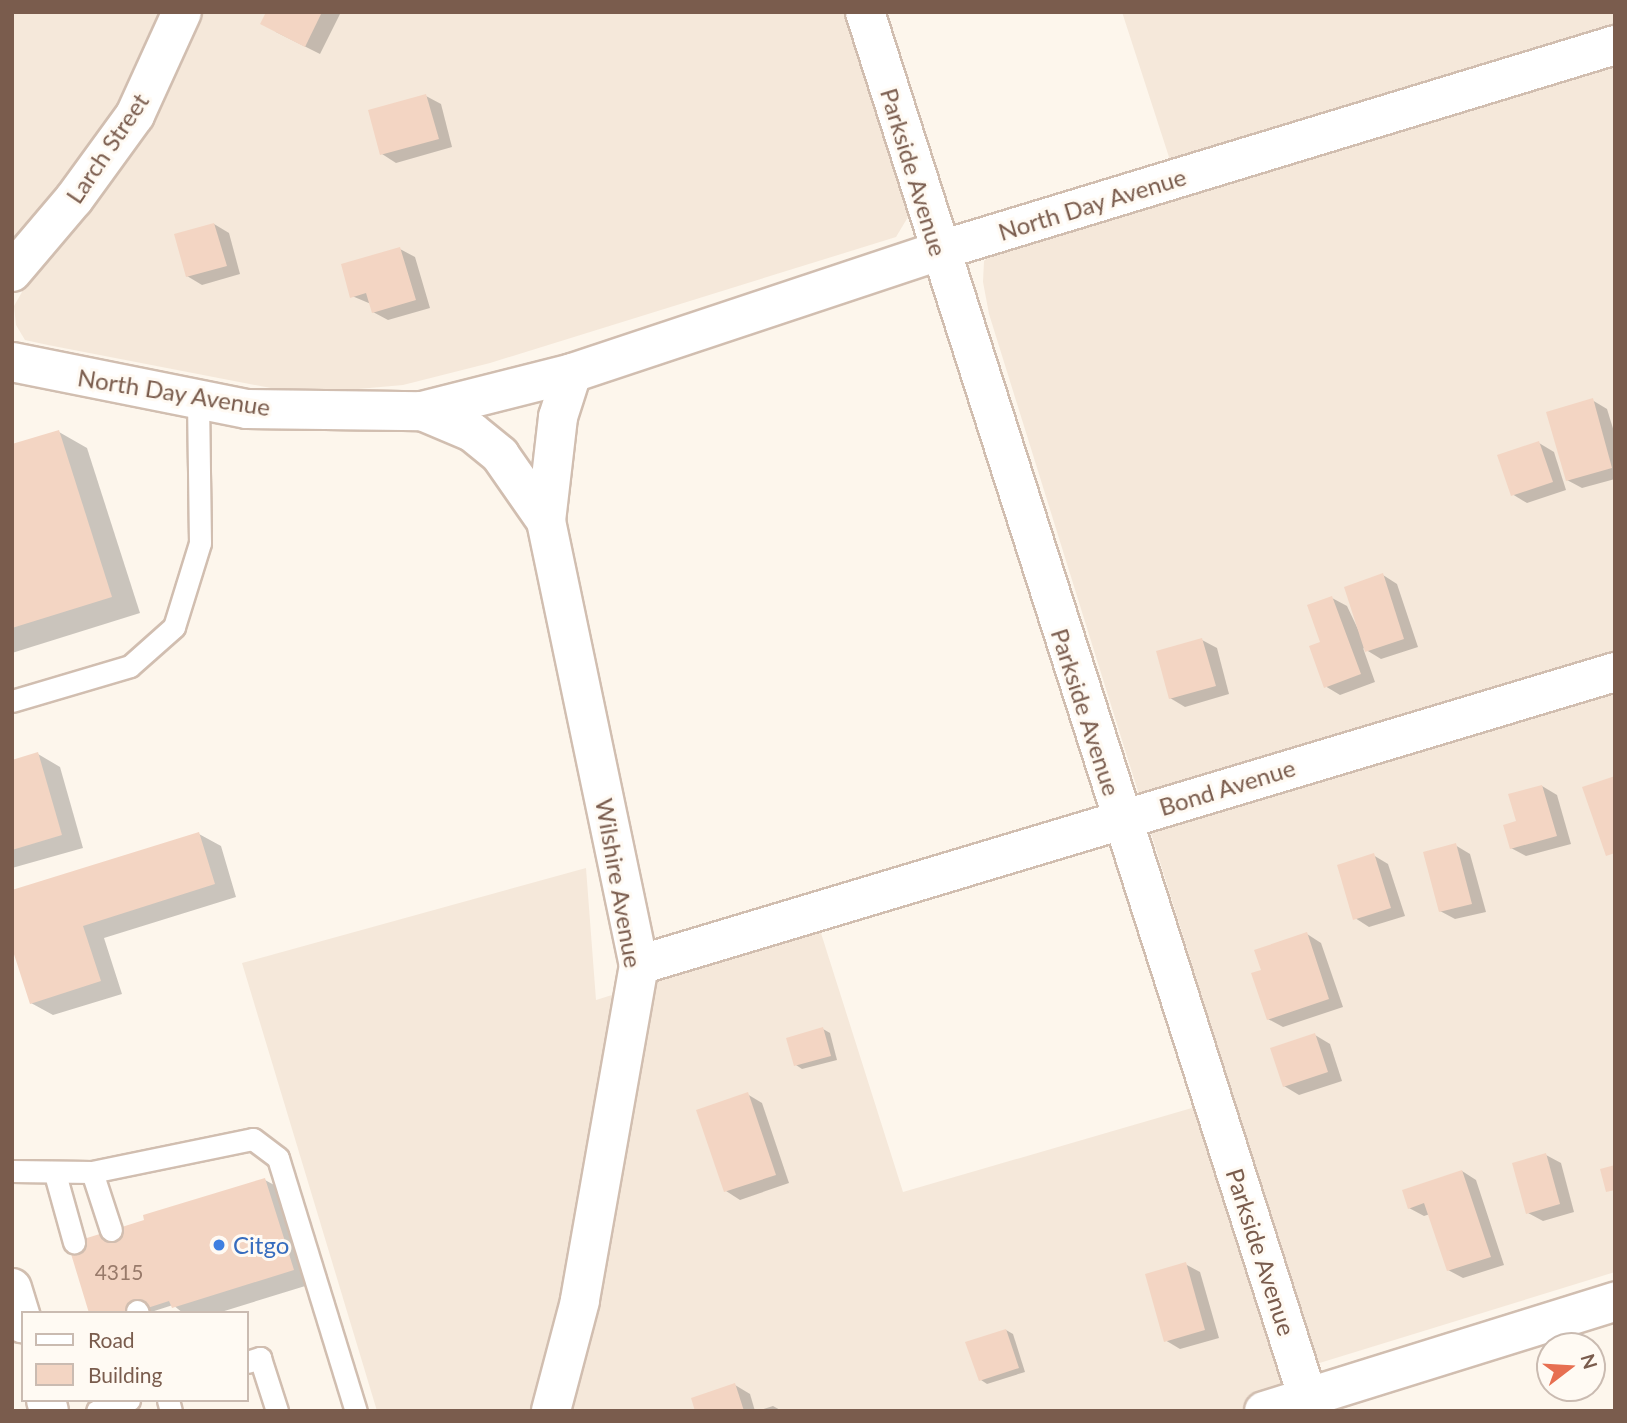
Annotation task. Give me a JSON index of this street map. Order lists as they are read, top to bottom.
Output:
{
  "streets": {
    "street": [
      "Larch Street",
      "Parkside Avenue",
      "North Day Avenue",
      "Bond Avenue",
      "Wilshire Avenue"
    ]
  },
  "crossings": [
    ["Parkside Avenue", "North Day Avenue"],
    ["Parkside Avenue", "Bond Avenue"],
    ["North Day Avenue", "Wilshire Avenue"],
    ["Bond Avenue", "Wilshire Avenue"]
  ],
  "places": ["Citgo"],
  "house_numbers": ["4315"],
  "legend": ["Road", "Building"],
  "north": "right"
}
